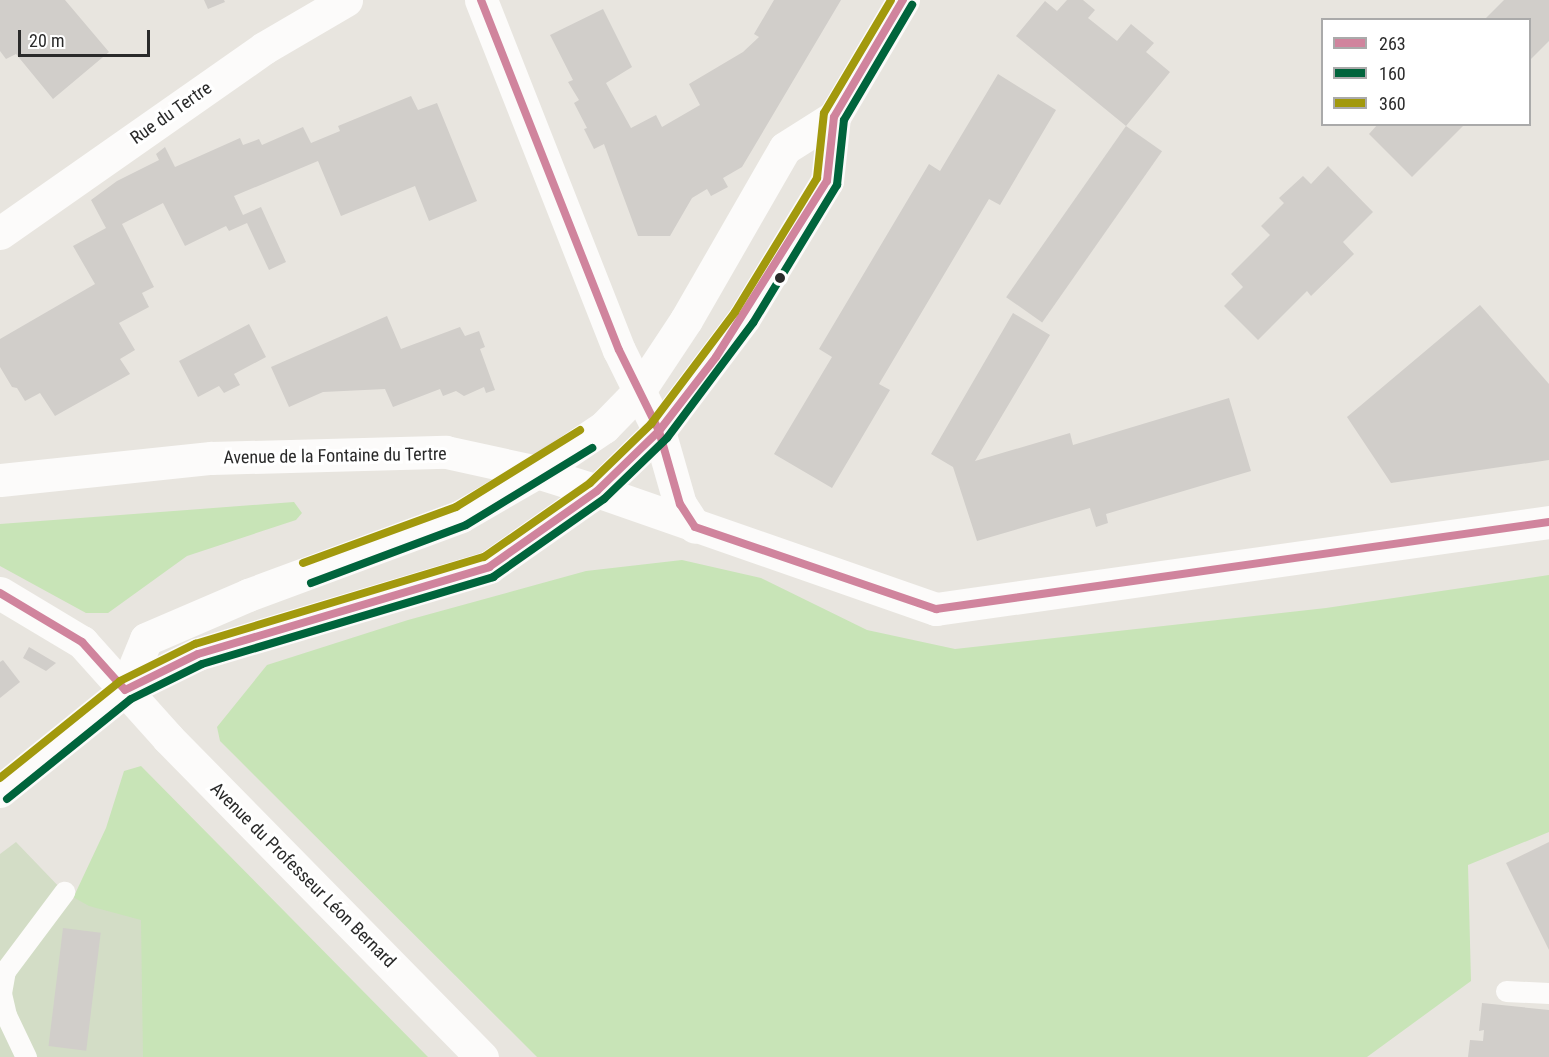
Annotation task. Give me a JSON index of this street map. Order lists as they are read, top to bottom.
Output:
{
  "streets": {
    "street": ["Rue du Tertre", "Avenue de la Fontaine du Tertre", "Avenue du Professeur Léon Bernard"]
  },
  "lines": ["transit line 263", "transit line 360", "transit line 160"],
  "legend": ["263", "160", "360"],
  "scale_bar": "20 m"
}
